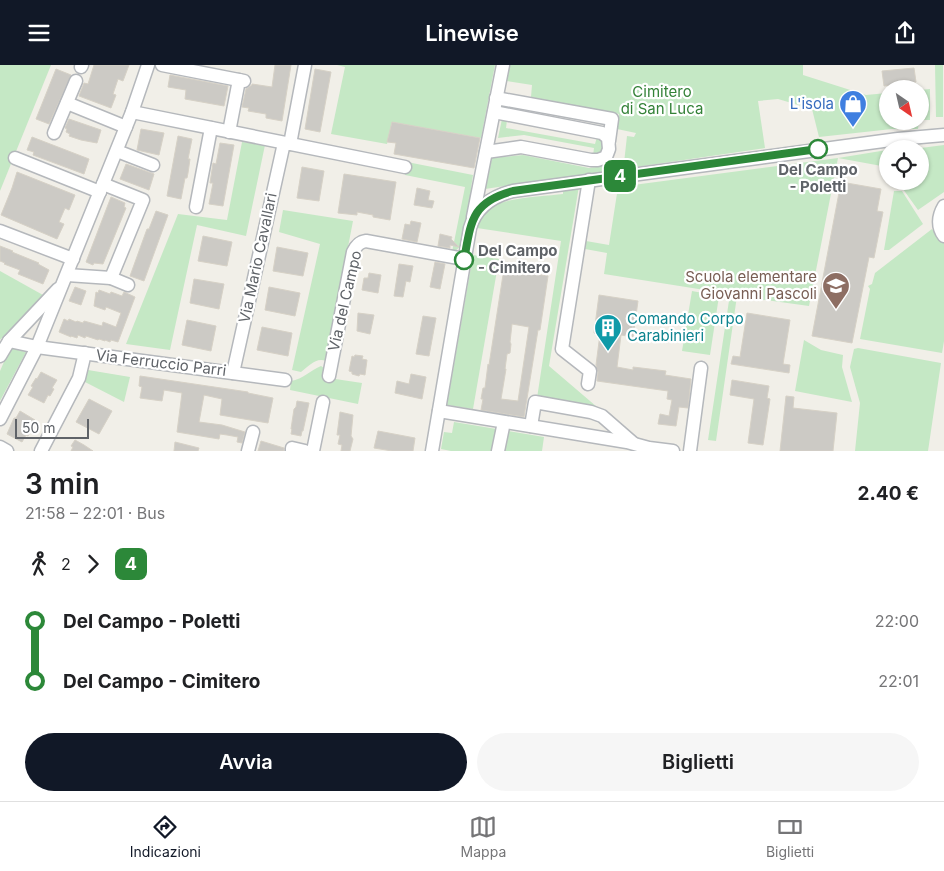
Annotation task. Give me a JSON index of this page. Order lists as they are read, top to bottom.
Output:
{
  "streets": {
    "street": ["Via Mario Cavallari", "Via del Campo", "Via Ferruccio Parri"]
  },
  "crossings": [
    ["Via Mario Cavallari", "Via Ferruccio Parri"]
  ],
  "parks": ["Cimitero di San Luca"],
  "places": {
    "shop": ["L'isola"],
    "other": ["Del Campo - Poletti", "Del Campo - Cimitero"],
    "school or university": ["Scuola elementare Giovanni Pascoli"],
    "building": ["Comando Corpo Carabinieri"]
  },
  "lines": ["bus line 4"],
  "scale_bar": "50 m",
  "north": "bottom right",
  "page": {
    "header": "Linewise",
    "on_map": "4",
    "scale": "50 m",
    "heading": ["3 min", "21:58 – 22:01 · Bus", "2.40 €"],
    "legs": ["2", "4"],
    "list": [
      {
        "name": "Del Campo - Poletti",
        "value": "22:00"
      },
      {
        "name": "Del Campo - Cimitero",
        "value": "22:01"
      }
    ],
    "buttons": ["Avvia", "Biglietti"],
    "tabs": ["Indicazioni", "Mappa", "Biglietti"]
  }
}
